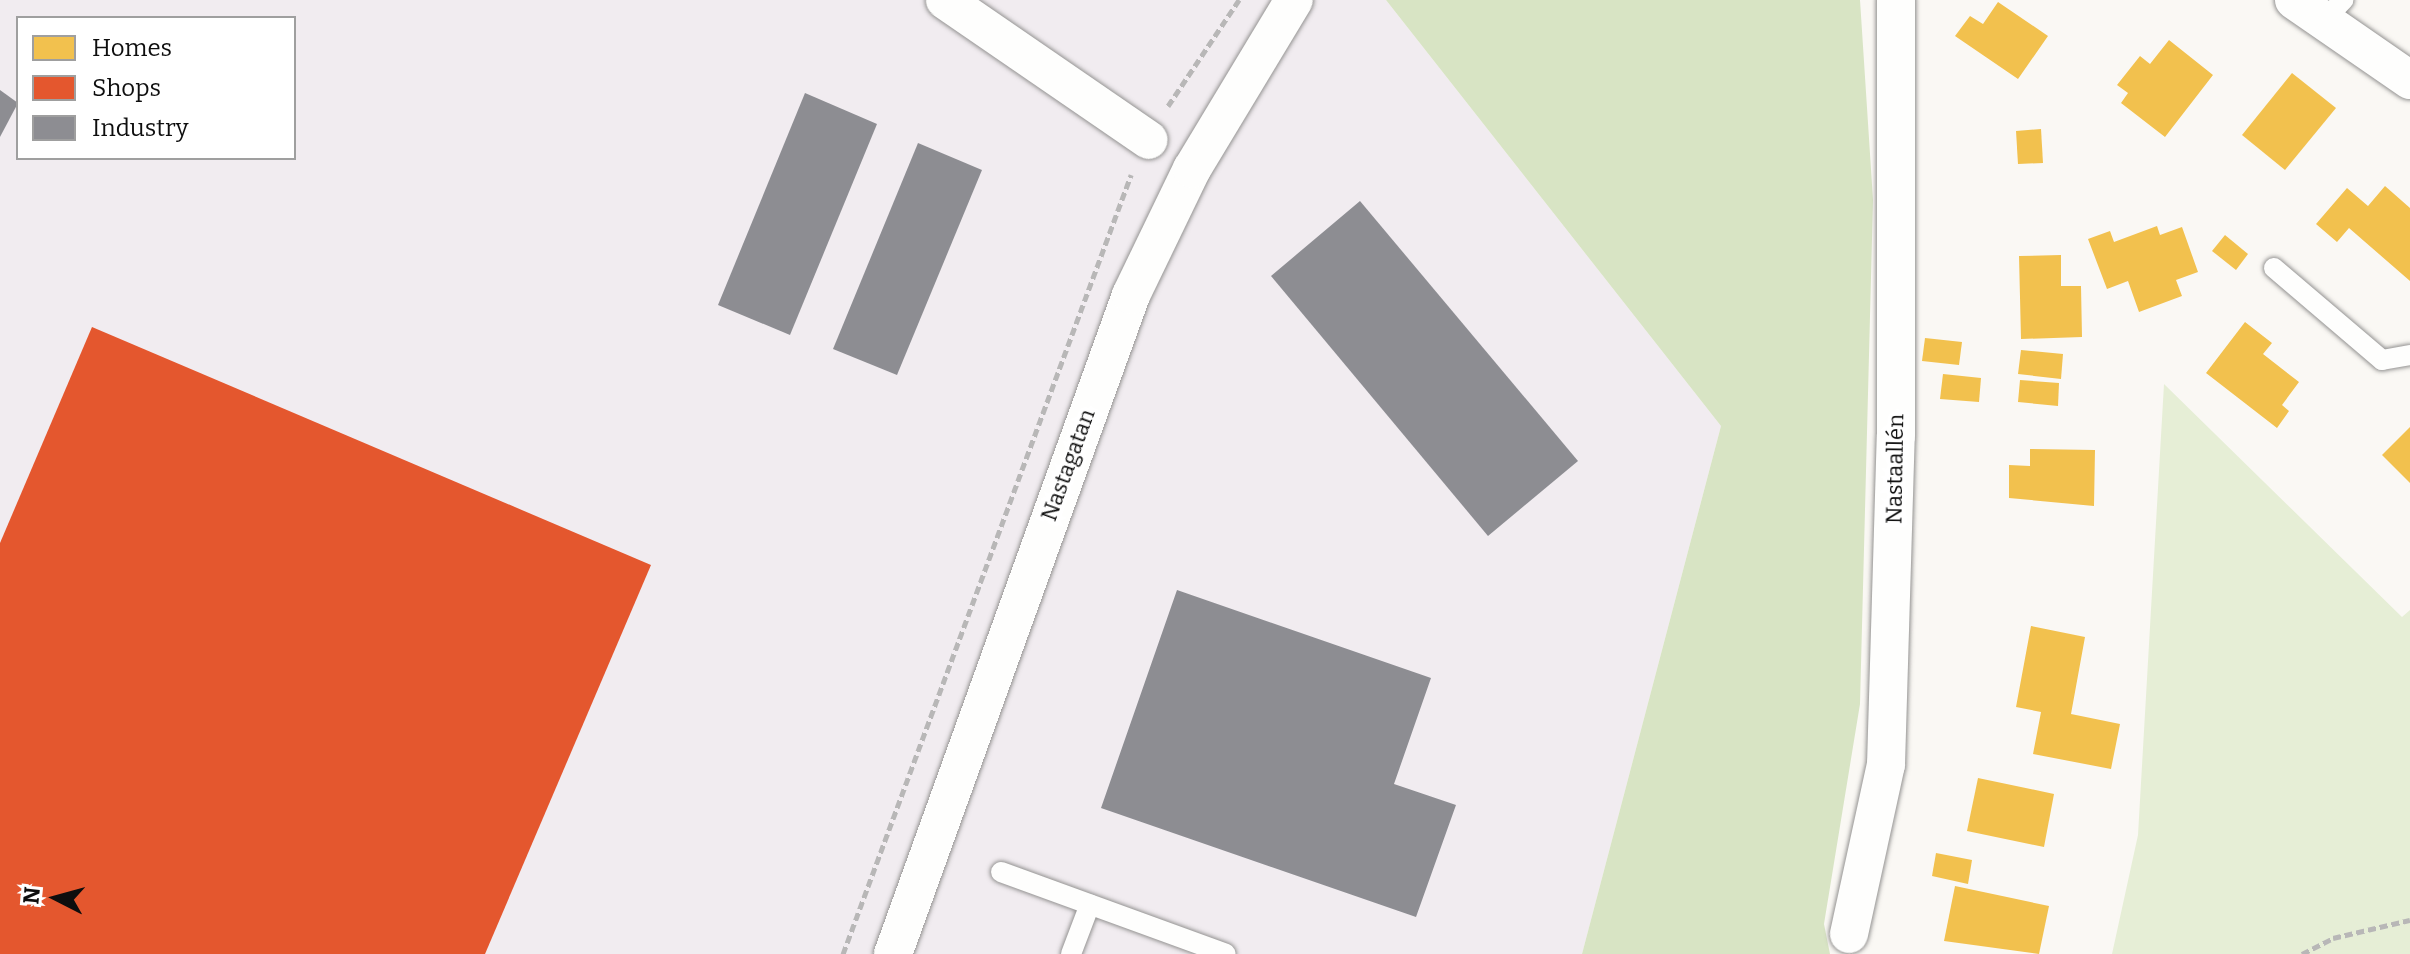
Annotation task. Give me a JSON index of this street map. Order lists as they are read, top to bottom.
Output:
{
  "streets": {
    "street": ["Nastagatan", "Nastaallén"]
  },
  "legend": ["Homes", "Shops", "Industry"],
  "north": "left"
}
